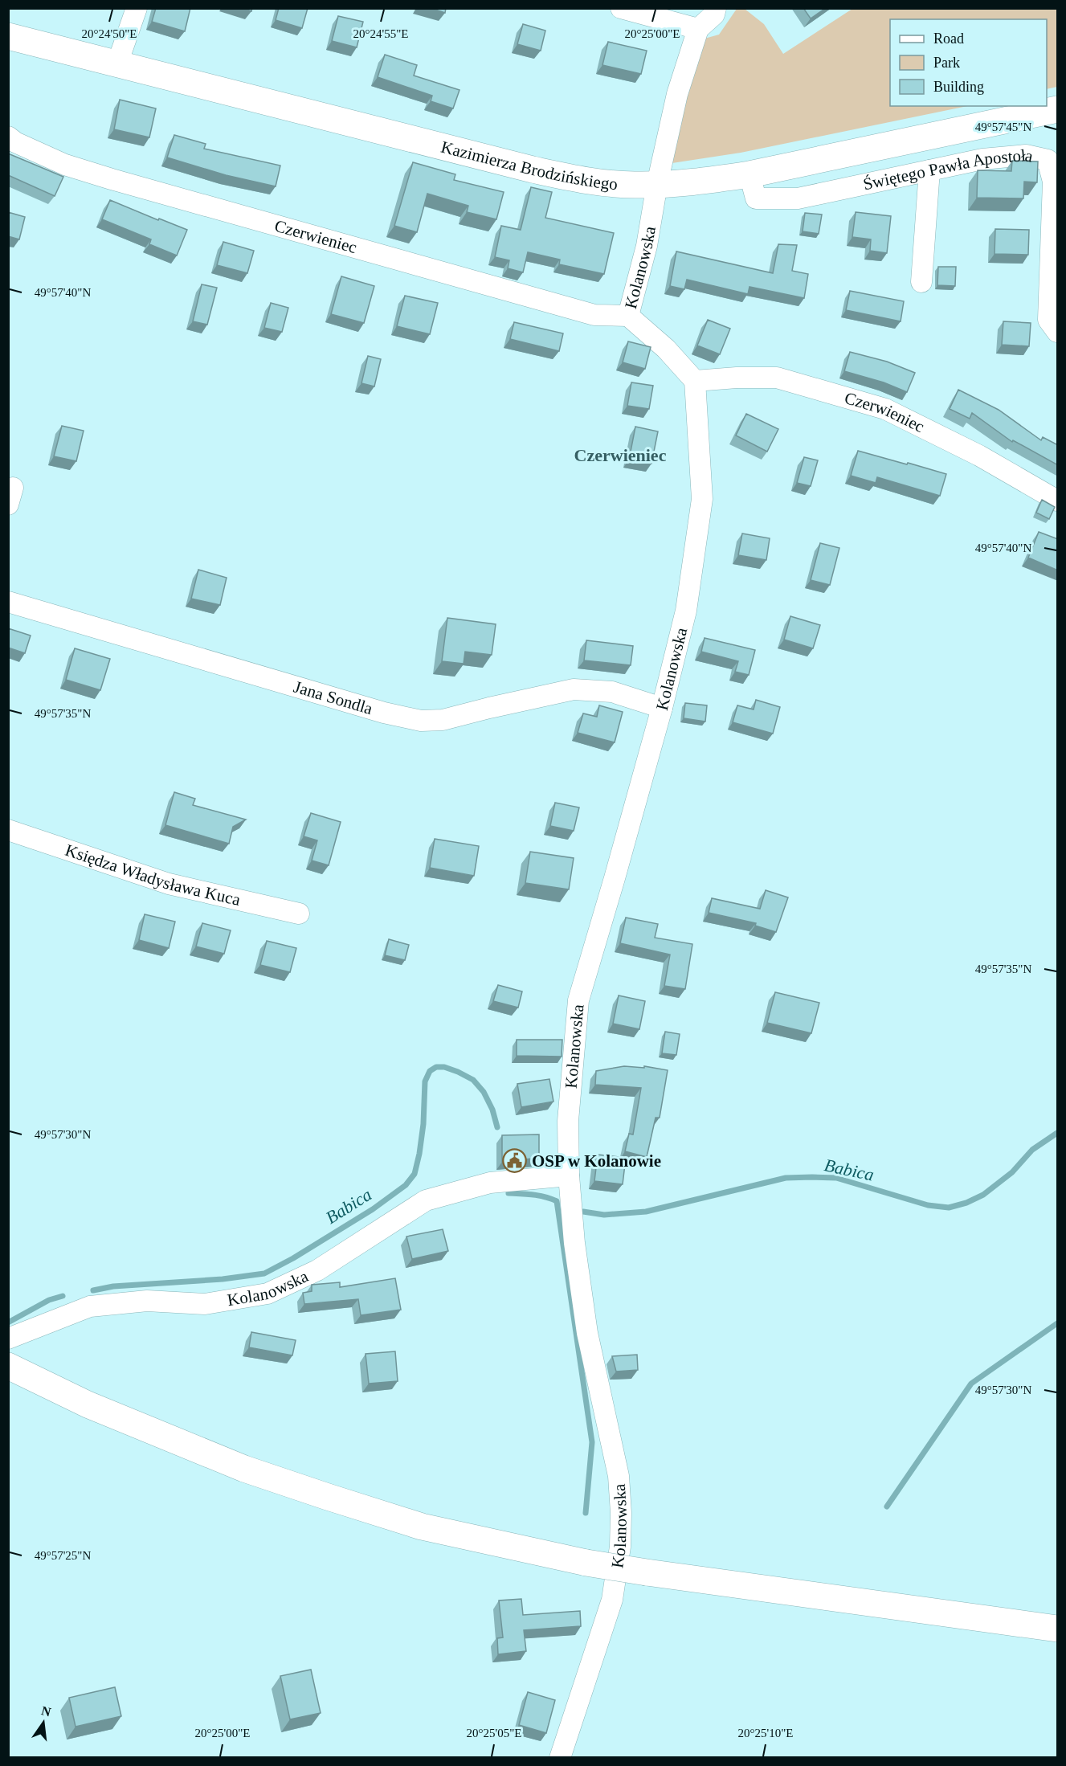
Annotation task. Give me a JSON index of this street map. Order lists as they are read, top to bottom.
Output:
{
  "streets": {
    "main road": ["Kazimierza Brodzińskiego"],
    "street": [
      "Świętego Pawła Apostoła",
      "Czerwieniec",
      "Kolanowska",
      "Jana Sondla",
      "Księdza Władysława Kuca"
    ]
  },
  "crossings": [
    ["Kazimierza Brodzińskiego", "Świętego Pawła Apostoła"],
    ["Kazimierza Brodzińskiego", "Kolanowska"],
    ["Czerwieniec", "Kolanowska"],
    ["Kolanowska", "Jana Sondla"]
  ],
  "districts": ["Czerwieniec"],
  "water": ["Babica"],
  "places": {
    "public building": ["OSP w Kolanowie"]
  },
  "legend": ["Road", "Park", "Building"],
  "north": "top",
  "coordinates": [
    "20°24'50\"E",
    "20°24'55\"E",
    "20°25'00\"E",
    "49°57'45\"N",
    "49°57'40\"N",
    "49°57'35\"N",
    "49°57'30\"N",
    "49°57'25\"N",
    "20°25'05\"E",
    "20°25'10\"E"
  ]
}
